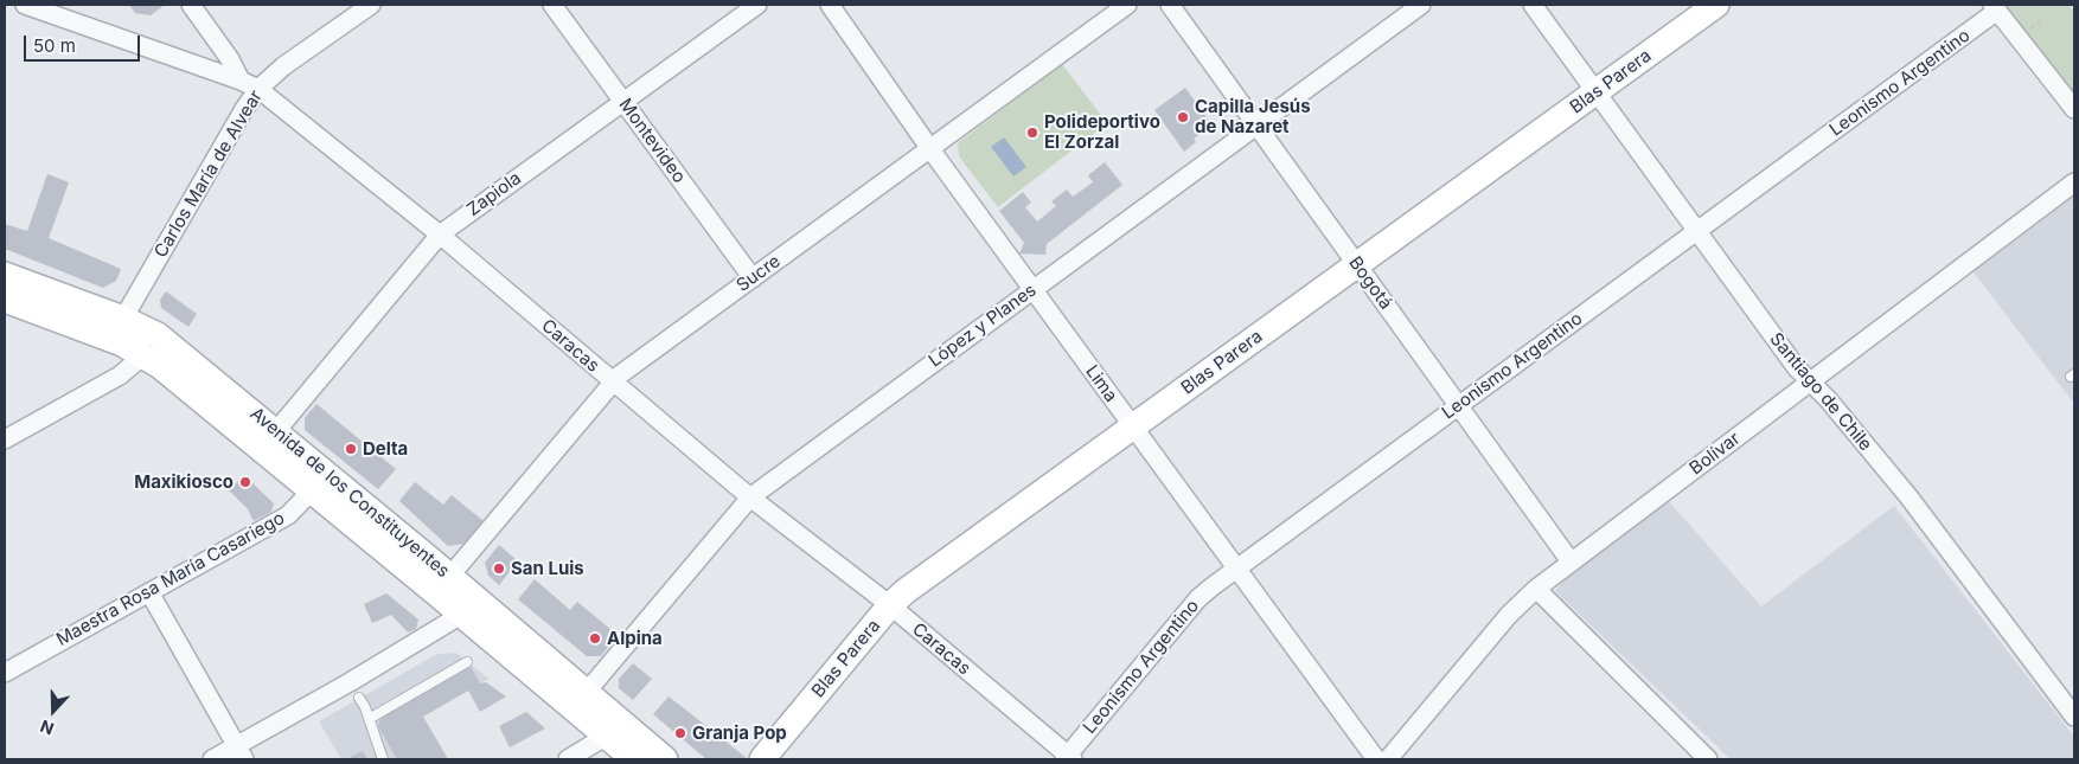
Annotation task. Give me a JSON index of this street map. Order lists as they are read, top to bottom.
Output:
{
  "streets": {
    "main road": ["Blas Parera", "Avenida de los Constituyentes"],
    "street": [
      "Leonismo Argentino",
      "Montevideo",
      "Carlos María de Alvear",
      "Zapiola",
      "Sucre",
      "Bogotá",
      "López y Planes",
      "Caracas",
      "Lima",
      "Santiago de Chile",
      "Bolívar",
      "Maestra Rosa María Casariego"
    ]
  },
  "crossings": [
    ["Blas Parera", "Bogotá"],
    ["Blas Parera", "Caracas"],
    ["Blas Parera", "Lima"],
    ["Blas Parera", "Santiago de Chile"],
    ["Leonismo Argentino", "Bogotá"],
    ["Leonismo Argentino", "Caracas"],
    ["Leonismo Argentino", "Lima"],
    ["Leonismo Argentino", "Santiago de Chile"],
    ["Montevideo", "Zapiola"],
    ["Montevideo", "Sucre"],
    ["Carlos María de Alvear", "Caracas"],
    ["Carlos María de Alvear", "Avenida de los Constituyentes"],
    ["Zapiola", "Caracas"],
    ["Zapiola", "Avenida de los Constituyentes"],
    ["Sucre", "Caracas"],
    ["Sucre", "Lima"],
    ["Sucre", "Avenida de los Constituyentes"],
    ["Bogotá", "López y Planes"],
    ["Bogotá", "Bolívar"],
    ["López y Planes", "Caracas"],
    ["López y Planes", "Lima"],
    ["López y Planes", "Avenida de los Constituyentes"],
    ["Santiago de Chile", "Bolívar"],
    ["Avenida de los Constituyentes", "Maestra Rosa María Casariego"]
  ],
  "places": [
    "Capilla Jesús de Nazaret",
    "Polideportivo El Zorzal",
    "Delta",
    "Maxikiosco",
    "San Luis",
    "Alpina",
    "Granja Pop"
  ],
  "scale_bar": "50 m",
  "north": "bottom"
}
